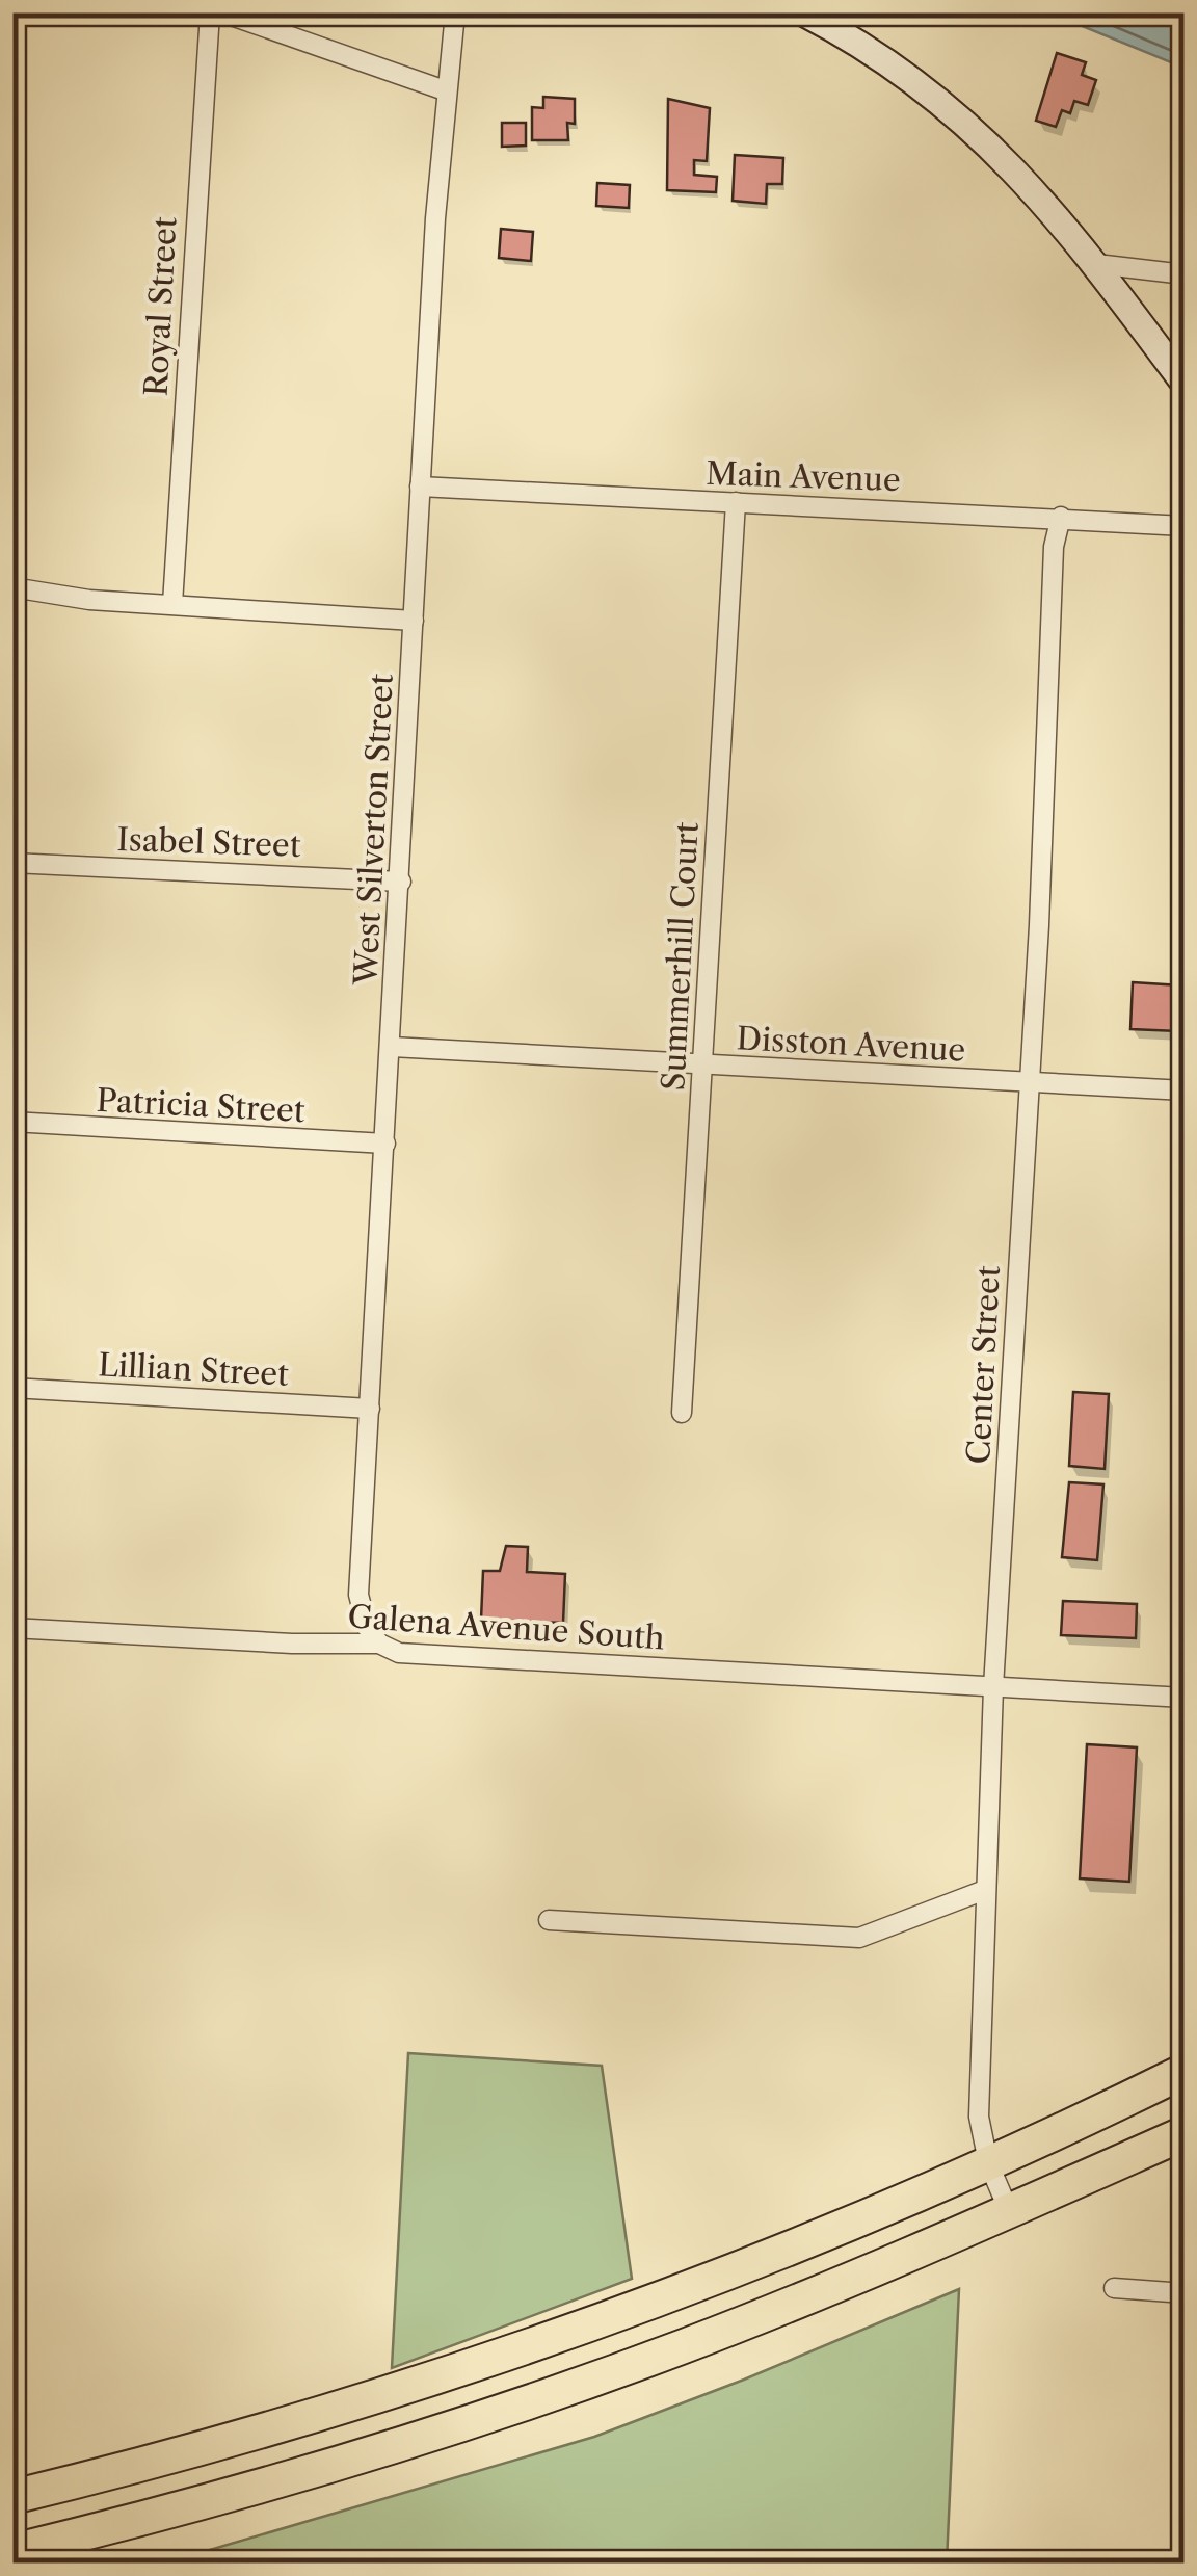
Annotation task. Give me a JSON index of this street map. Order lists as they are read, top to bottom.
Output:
{
  "streets": {
    "street": [
      "Royal Street",
      "Main Avenue",
      "West Silverton Street",
      "Isabel Street",
      "Summerhill Court",
      "Disston Avenue",
      "Patricia Street",
      "Center Street",
      "Lillian Street",
      "Galena Avenue South"
    ]
  },
  "crossings": [
    ["Main Avenue", "West Silverton Street"],
    ["Main Avenue", "Summerhill Court"],
    ["Main Avenue", "Center Street"],
    ["West Silverton Street", "Isabel Street"],
    ["West Silverton Street", "Disston Avenue"],
    ["West Silverton Street", "Patricia Street"],
    ["West Silverton Street", "Lillian Street"],
    ["West Silverton Street", "Galena Avenue South"],
    ["Summerhill Court", "Disston Avenue"],
    ["Disston Avenue", "Center Street"],
    ["Center Street", "Galena Avenue South"]
  ]
}
